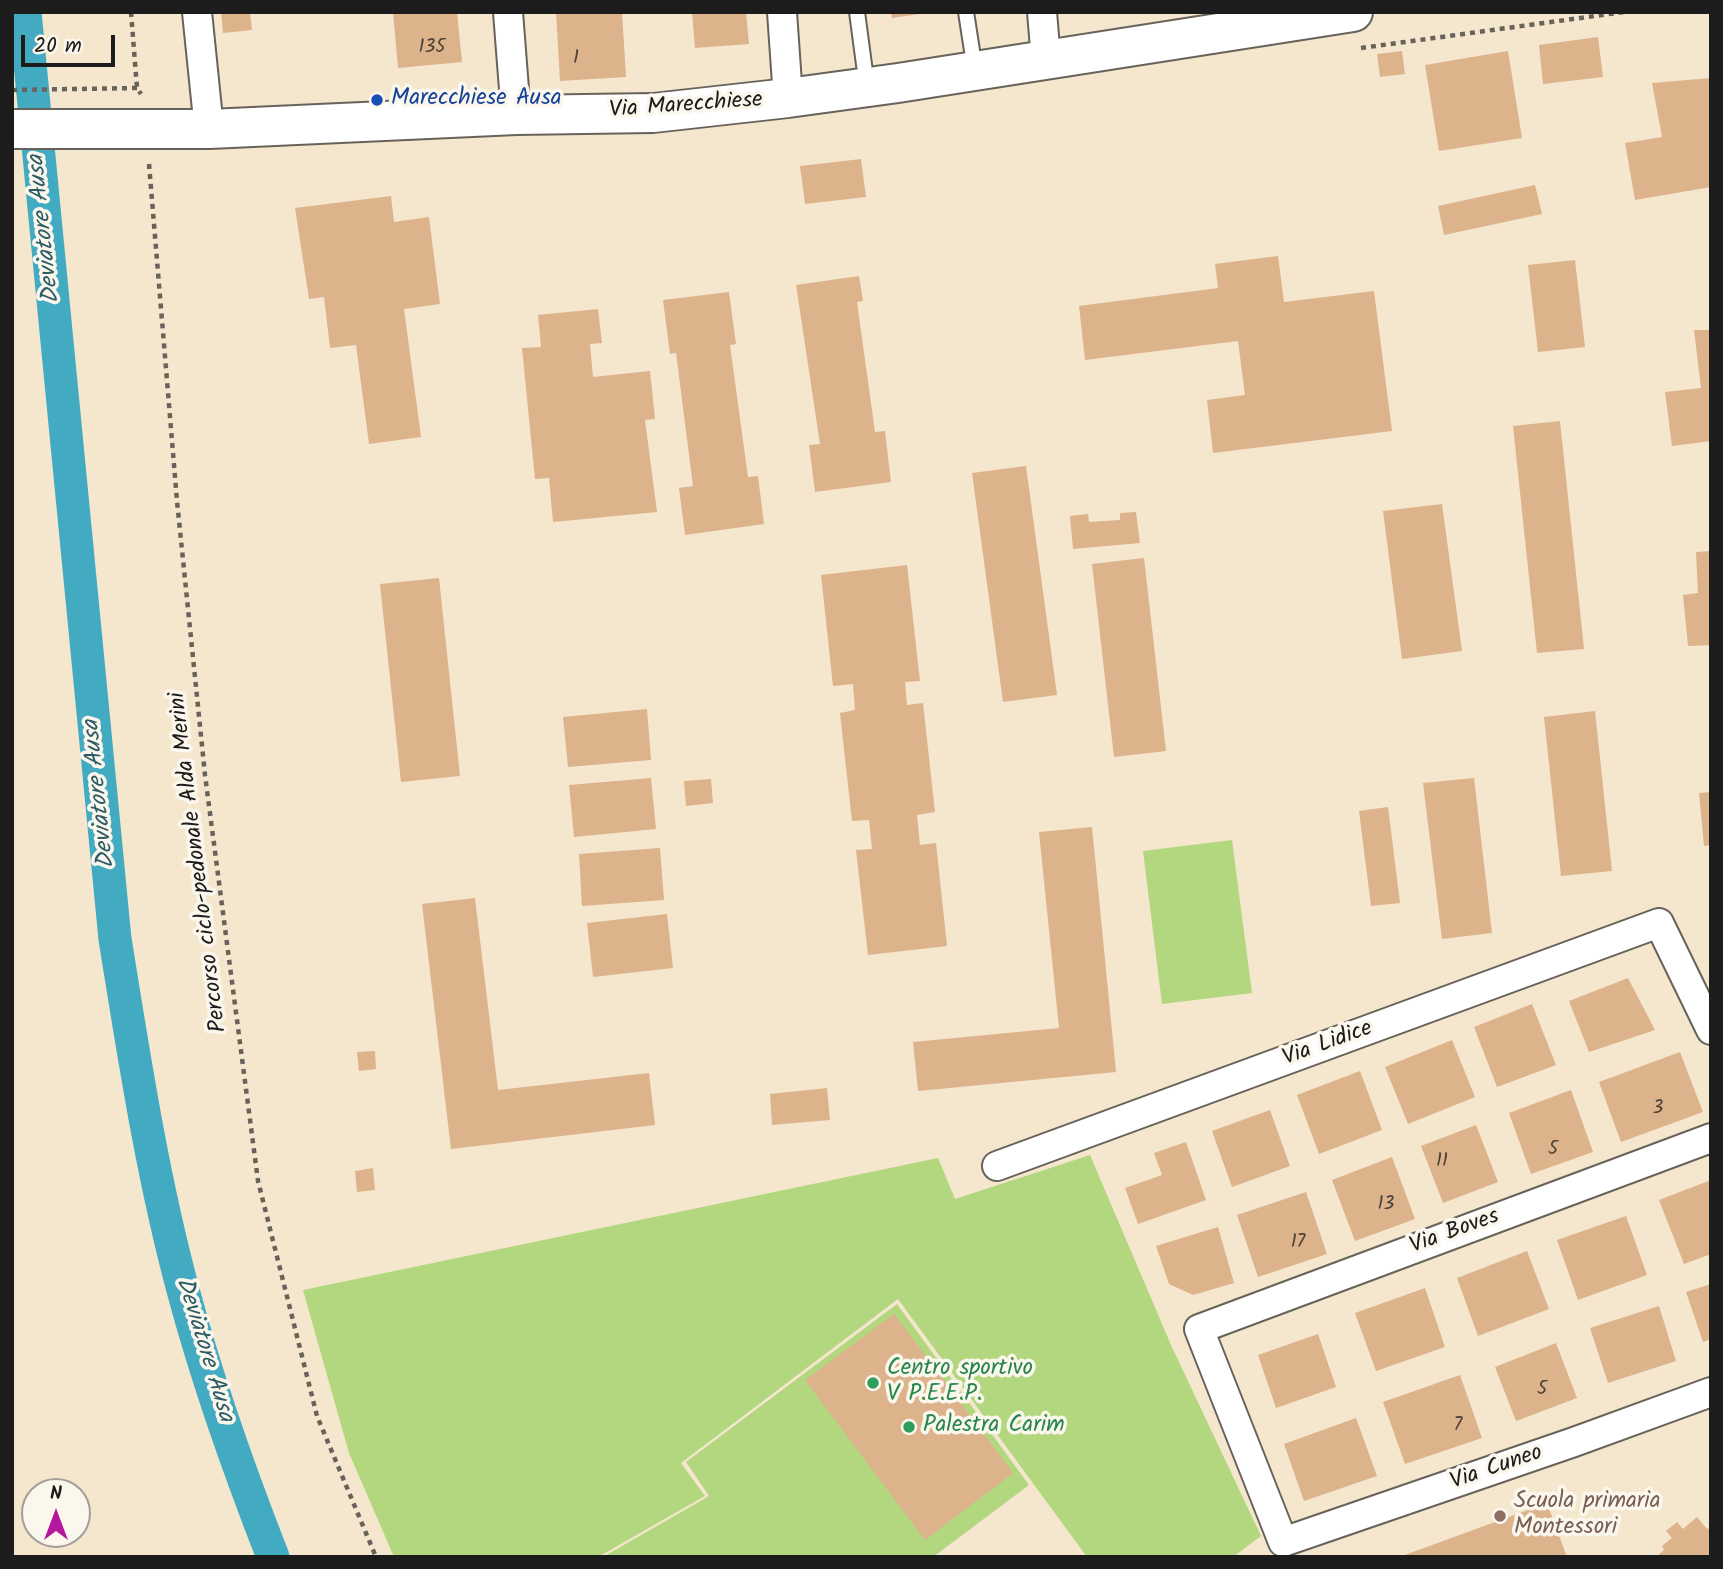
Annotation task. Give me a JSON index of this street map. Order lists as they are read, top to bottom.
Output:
{
  "streets": {
    "main road": ["Via Marecchiese"],
    "street": ["Via Lidice", "Via Boves", "Via Cuneo"],
    "path": ["Percorso ciclo-pedonale Alda Merini"]
  },
  "crossings": [
    ["Via Marecchiese", "Percorso ciclo-pedonale Alda Merini"],
    ["Via Boves", "Via Cuneo"]
  ],
  "water": ["Deviatore Ausa"],
  "places": [
    "Marecchiese Ausa",
    "Centro sportivo V P.E.E.P.",
    "Palestra Carim",
    "Scuola primaria Montessori"
  ],
  "house_numbers": [
    "135",
    "1",
    "3",
    "5",
    "11",
    "13",
    "17",
    "5",
    "7"
  ],
  "scale_bar": "20 m",
  "north": "top"
}
